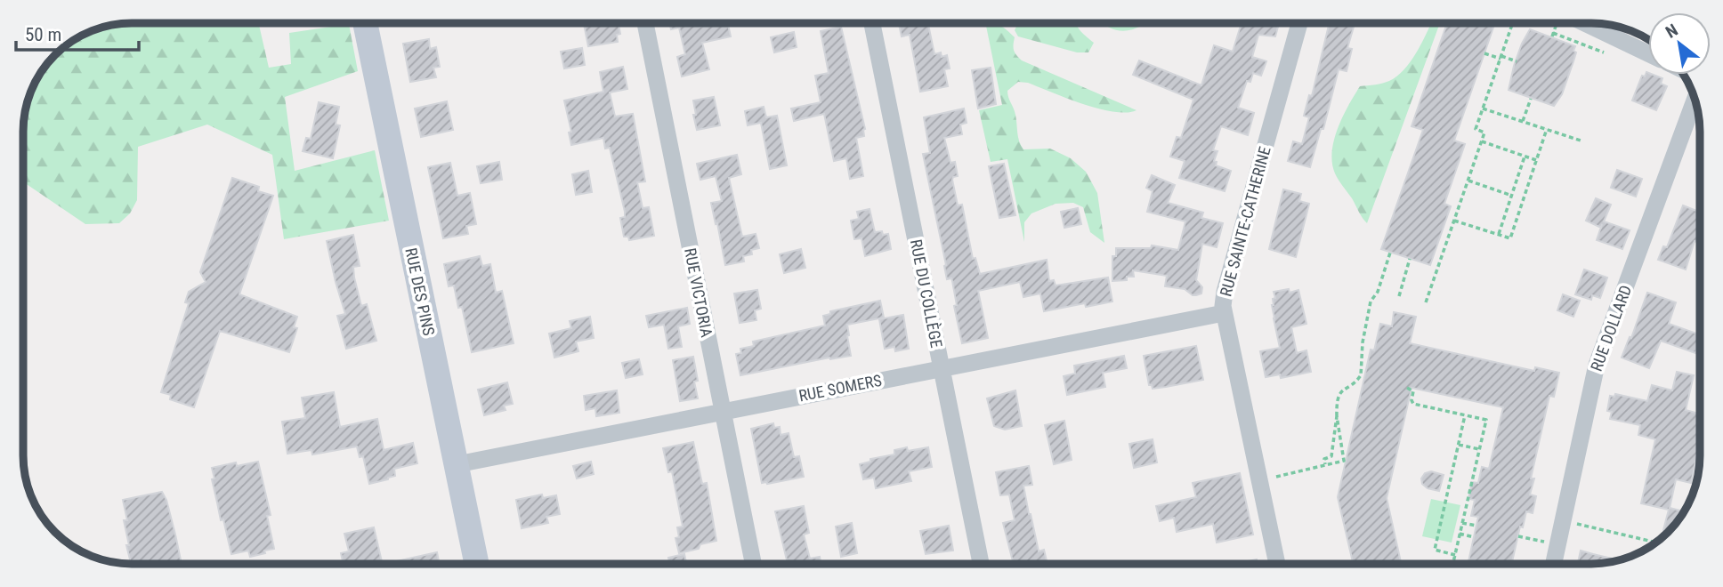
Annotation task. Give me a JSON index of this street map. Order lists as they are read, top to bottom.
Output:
{
  "streets": {
    "street": [
      "RUE SAINTE-CATHERINE",
      "RUE DES PINS",
      "RUE VICTORIA",
      "RUE DU COLLÈGE",
      "RUE DOLLARD",
      "RUE SOMERS"
    ]
  },
  "crossings": [
    ["RUE SAINTE-CATHERINE", "RUE SOMERS"],
    ["RUE DES PINS", "RUE SOMERS"],
    ["RUE VICTORIA", "RUE SOMERS"],
    ["RUE DU COLLÈGE", "RUE SOMERS"]
  ],
  "scale_bar": "50 m",
  "north": "top left"
}
